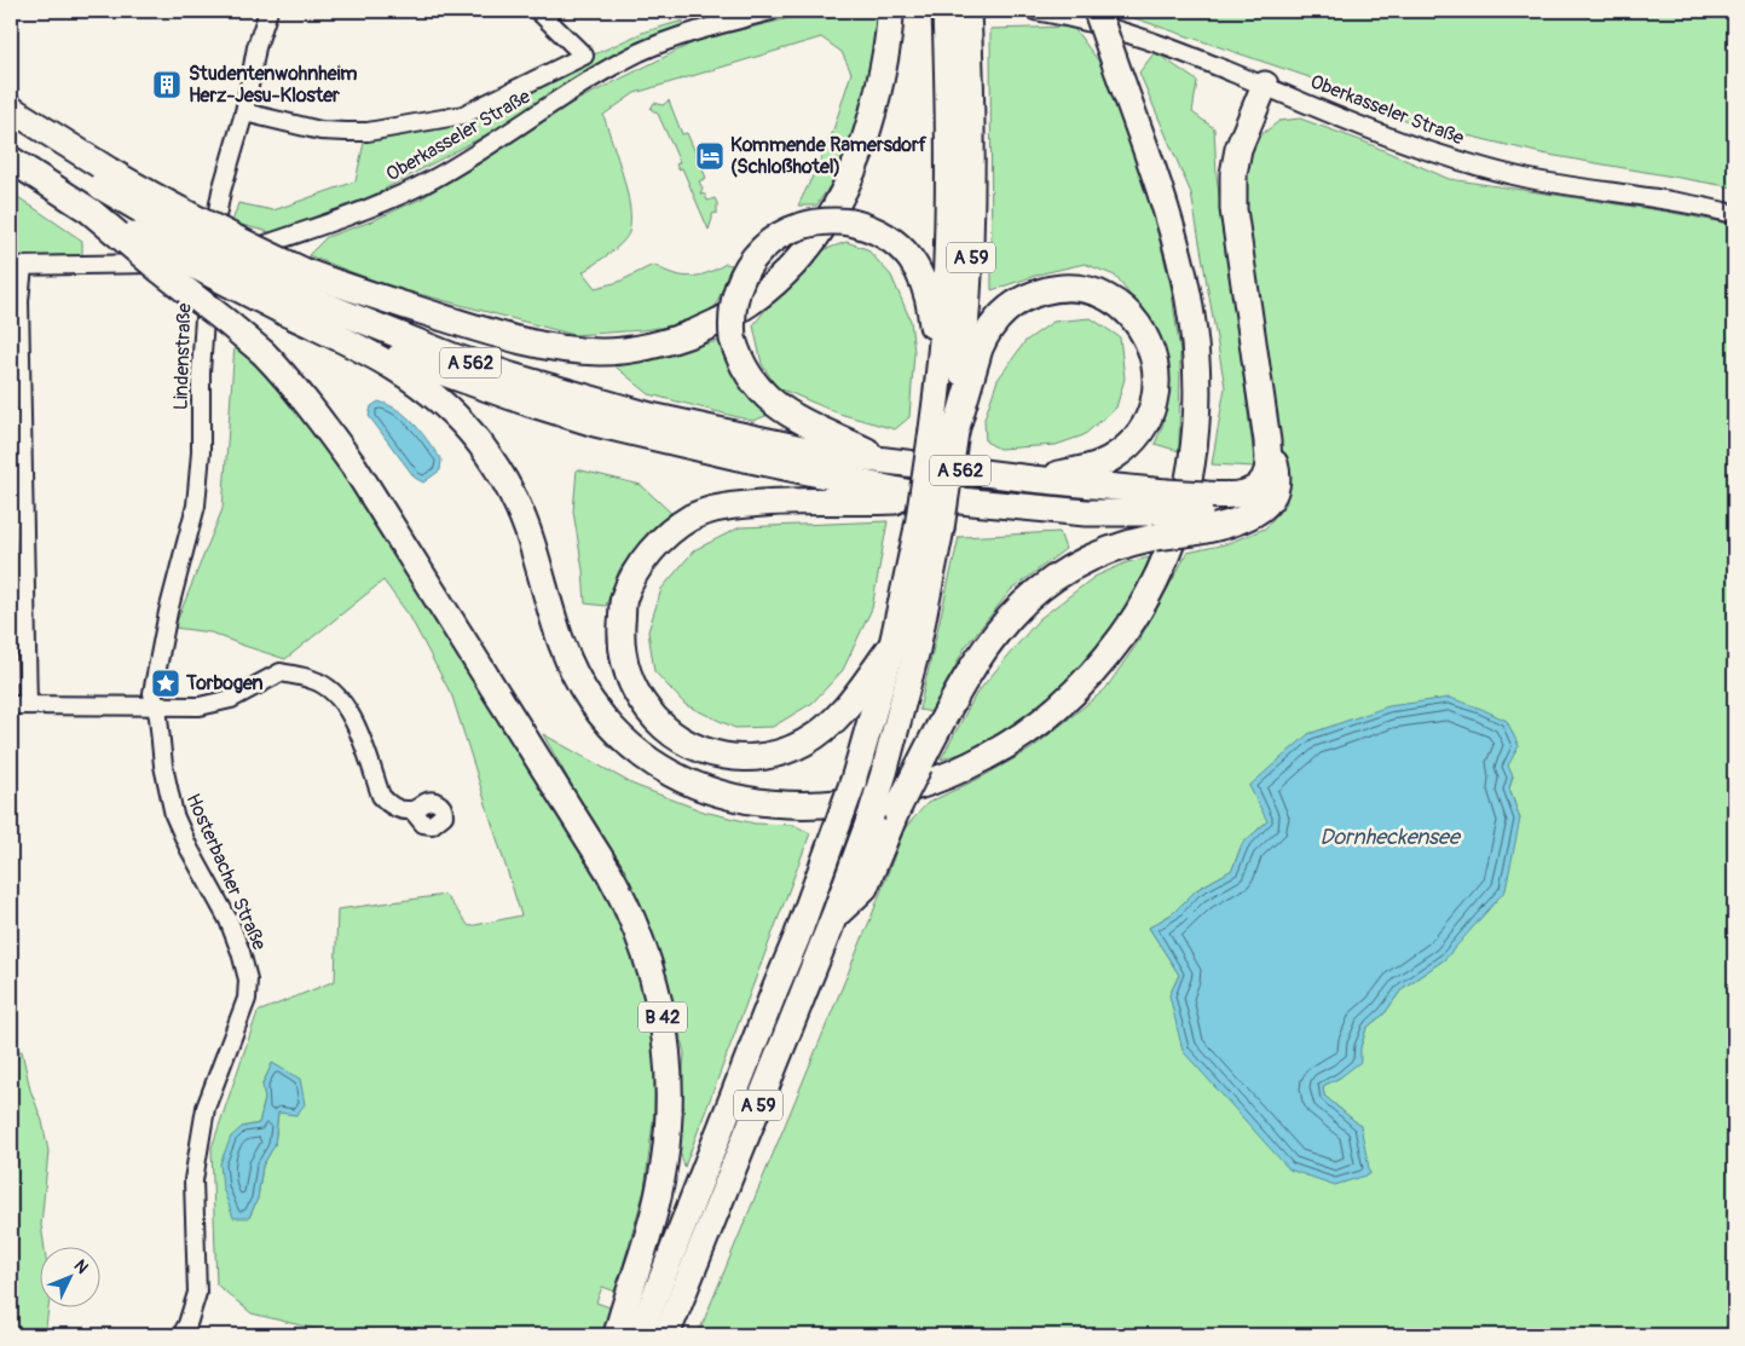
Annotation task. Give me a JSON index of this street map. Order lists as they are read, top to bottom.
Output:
{
  "streets": {
    "highway": ["A 59", "A 562", "B 42"],
    "street": ["Oberkasseler Straße", "Lindenstraße", "Hosterbacher Straße"]
  },
  "crossings": [
    ["Oberkasseler Straße", "Lindenstraße"],
    ["Lindenstraße", "Hosterbacher Straße"],
    ["A 562", "B 42"]
  ],
  "water": ["Dornheckensee"],
  "places": {
    "building": ["Studentenwohnheim Herz-Jesu-Kloster"],
    "hotel": ["Kommende Ramersdorf (Schloßhotel)"],
    "place": ["Torbogen"]
  },
  "north": "top right"
}
